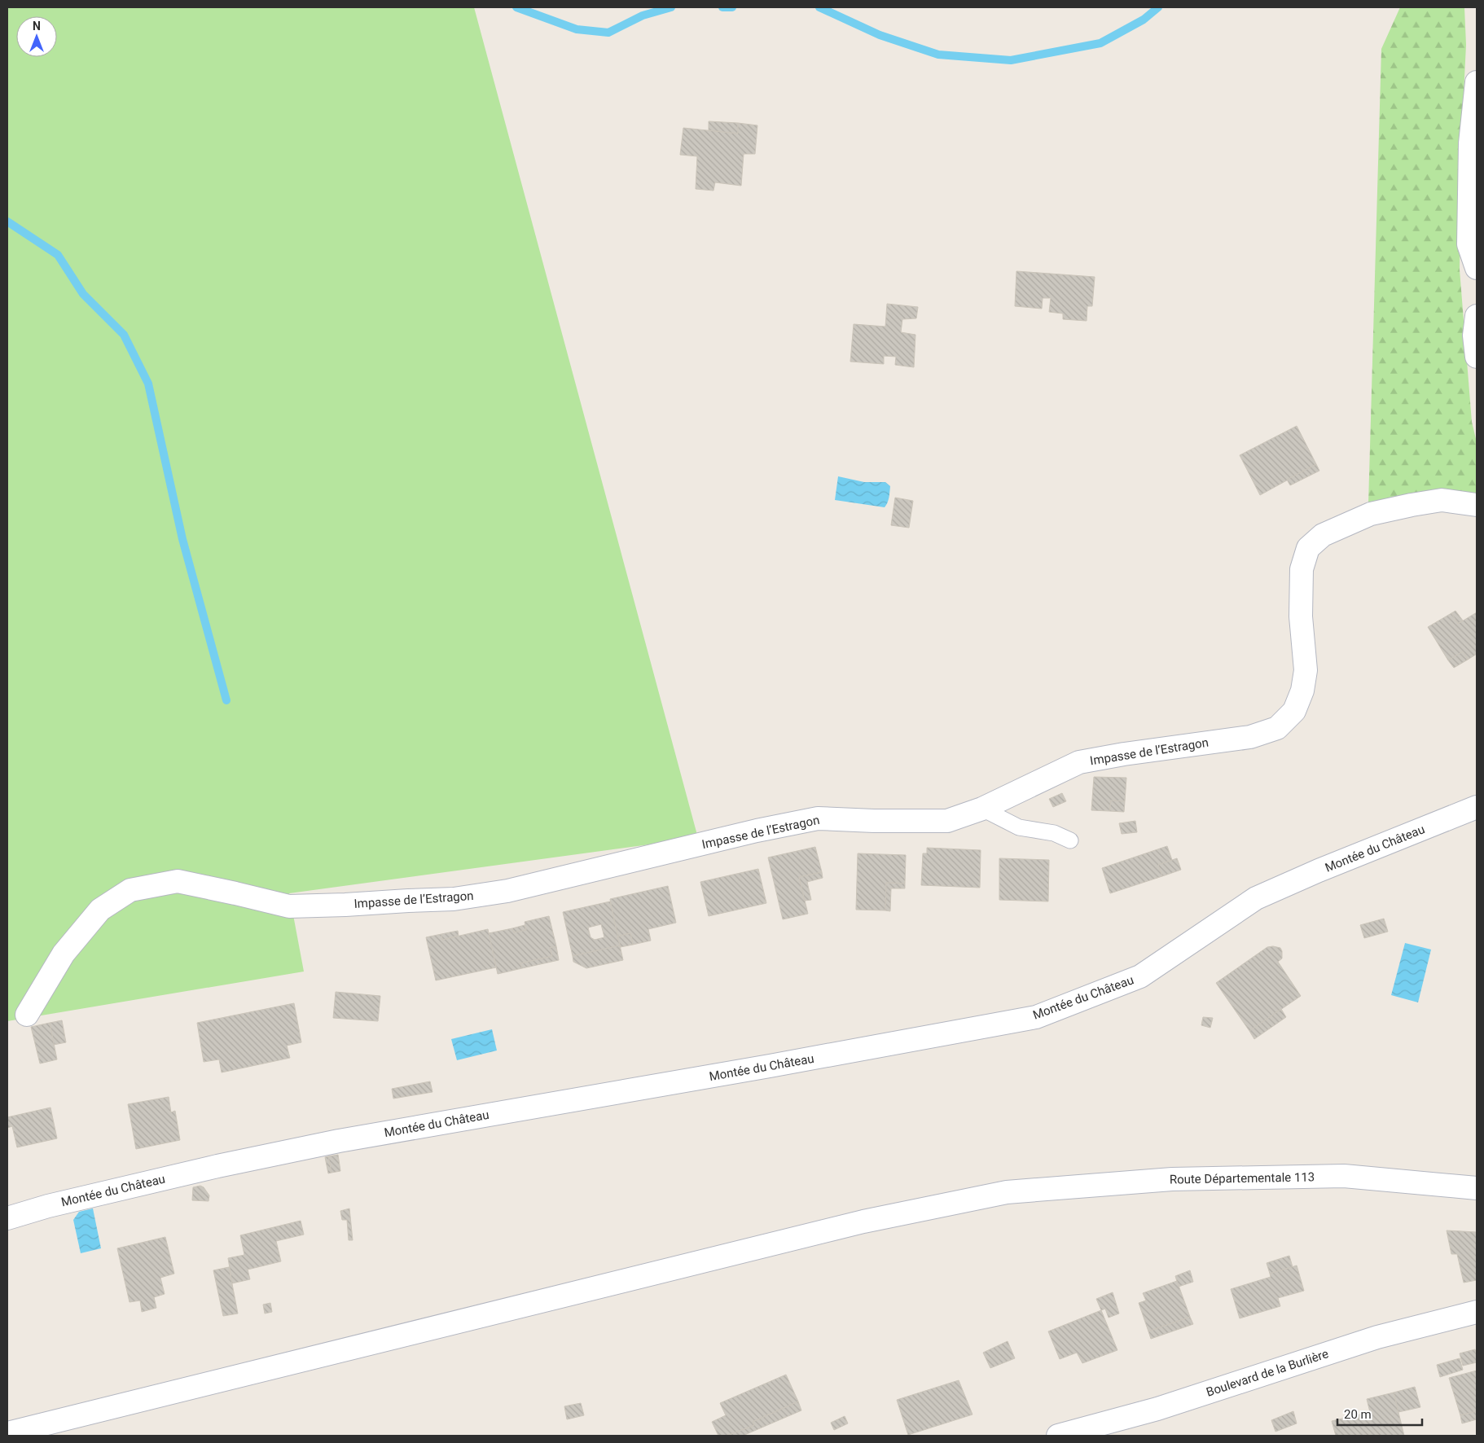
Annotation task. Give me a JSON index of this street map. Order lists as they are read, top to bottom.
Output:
{
  "streets": {
    "street": [
      "Impasse de l’Estragon",
      "Montée du Château",
      "Route Départementale 113",
      "Boulevard de la Burlière"
    ]
  },
  "scale_bar": "20 m",
  "north": "top"
}
